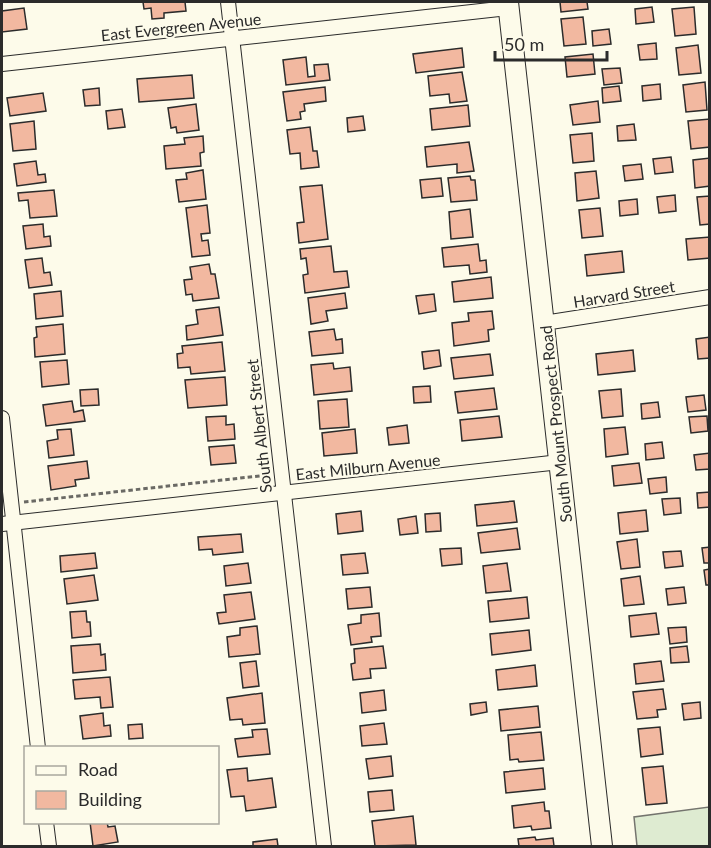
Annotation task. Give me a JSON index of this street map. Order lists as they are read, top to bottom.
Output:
{
  "streets": {
    "main road": ["South Mount Prospect Road"],
    "street": [
      "East Evergreen Avenue",
      "Harvard Street",
      "South Albert Street",
      "East Milburn Avenue"
    ]
  },
  "crossings": [
    ["East Evergreen Avenue", "South Mount Prospect Road"],
    ["East Evergreen Avenue", "South Albert Street"],
    ["Harvard Street", "South Mount Prospect Road"],
    ["South Mount Prospect Road", "East Milburn Avenue"],
    ["South Albert Street", "East Milburn Avenue"]
  ],
  "legend": ["Road", "Building"],
  "scale_bar": "50 m"
}
